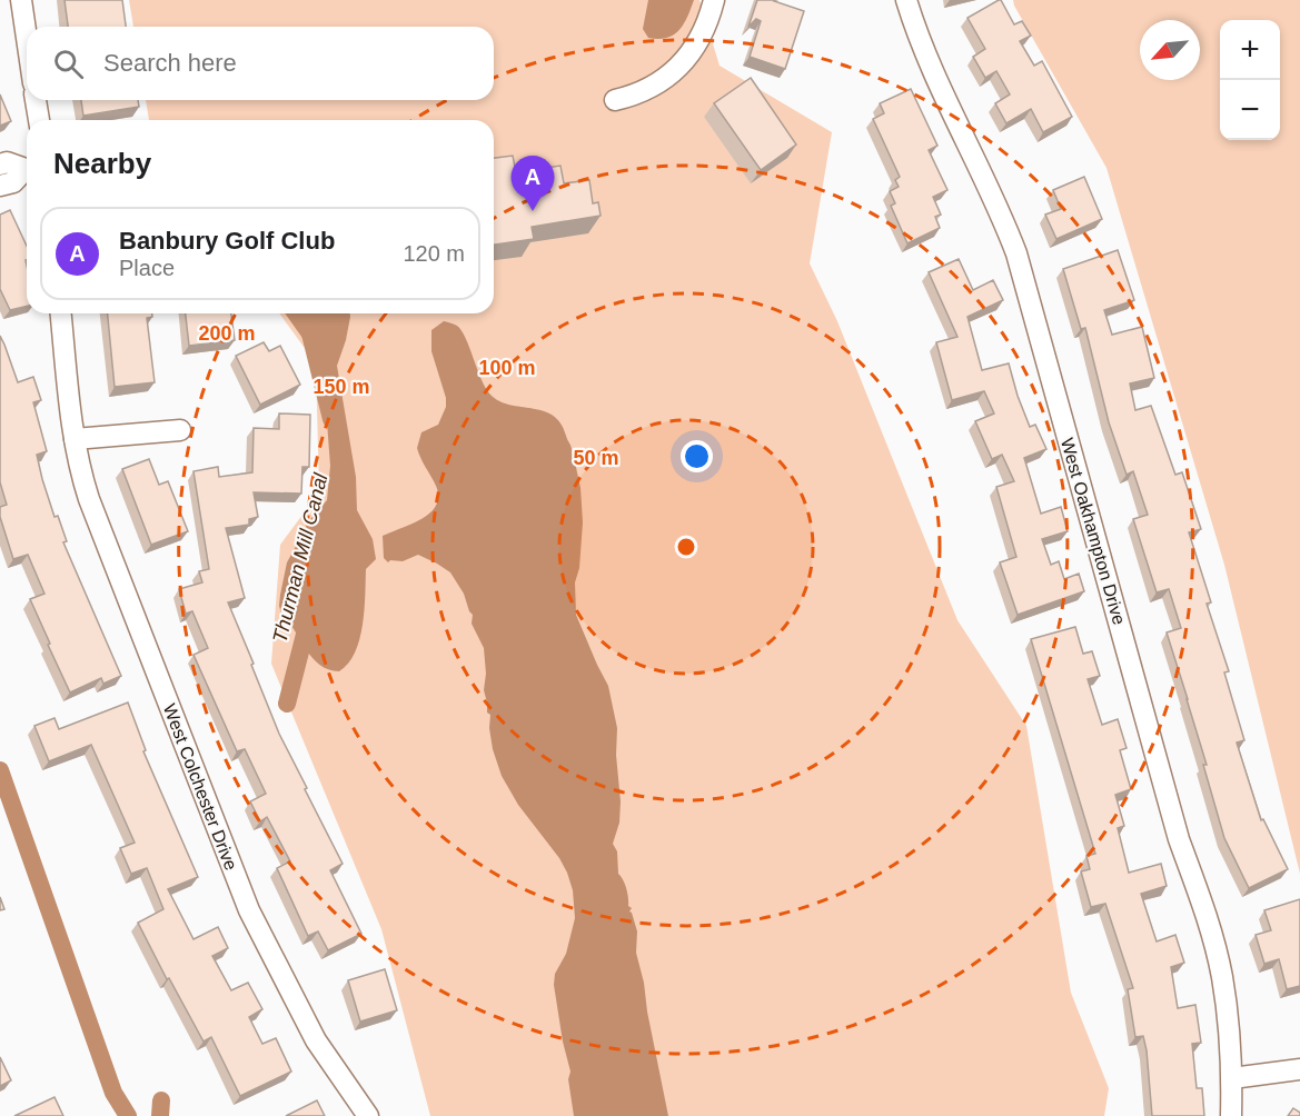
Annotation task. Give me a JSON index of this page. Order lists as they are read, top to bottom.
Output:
{
  "streets": {
    "street": ["West Oakhampton Drive", "West Colchester Drive"]
  },
  "water": ["Thurman Mill Canal"],
  "north": "bottom left",
  "page": {
    "map_buttons": ["+", "−"],
    "search": "Search here",
    "heading": "Nearby",
    "pins": "A",
    "list": [
      {
        "mark": "A",
        "name": "Banbury Golf Club",
        "note": "Place",
        "value": "120 m"
      }
    ]
  },
  "rings": [
    "200 m",
    "100 m",
    "150 m",
    "50 m"
  ]
}
